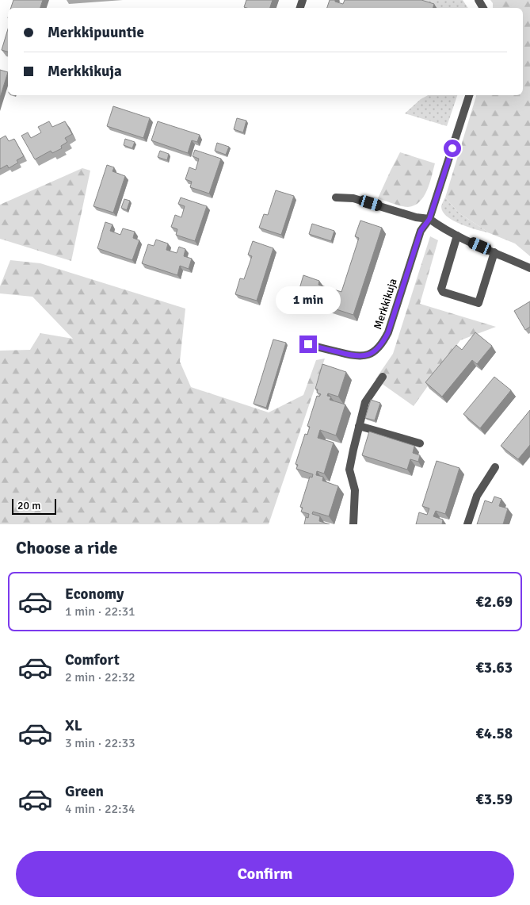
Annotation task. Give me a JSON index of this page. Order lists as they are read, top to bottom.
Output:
{
  "streets": {
    "street": ["Merkkikuja"]
  },
  "scale_bar": "20 m",
  "page": {
    "banner": ["Merkkipuuntie", "Merkkikuja"],
    "bubble": "1 min",
    "scale": "20 m",
    "heading": "Choose a ride",
    "list": [
      {
        "name": "Economy",
        "note": "1 min · 22:31",
        "value": "€2.69"
      },
      {
        "name": "Comfort",
        "note": "2 min · 22:32",
        "value": "€3.63"
      },
      {
        "name": "XL",
        "note": "3 min · 22:33",
        "value": "€4.58"
      },
      {
        "name": "Green",
        "note": "4 min · 22:34",
        "value": "€3.59"
      }
    ],
    "buttons": "Confirm"
  }
}
